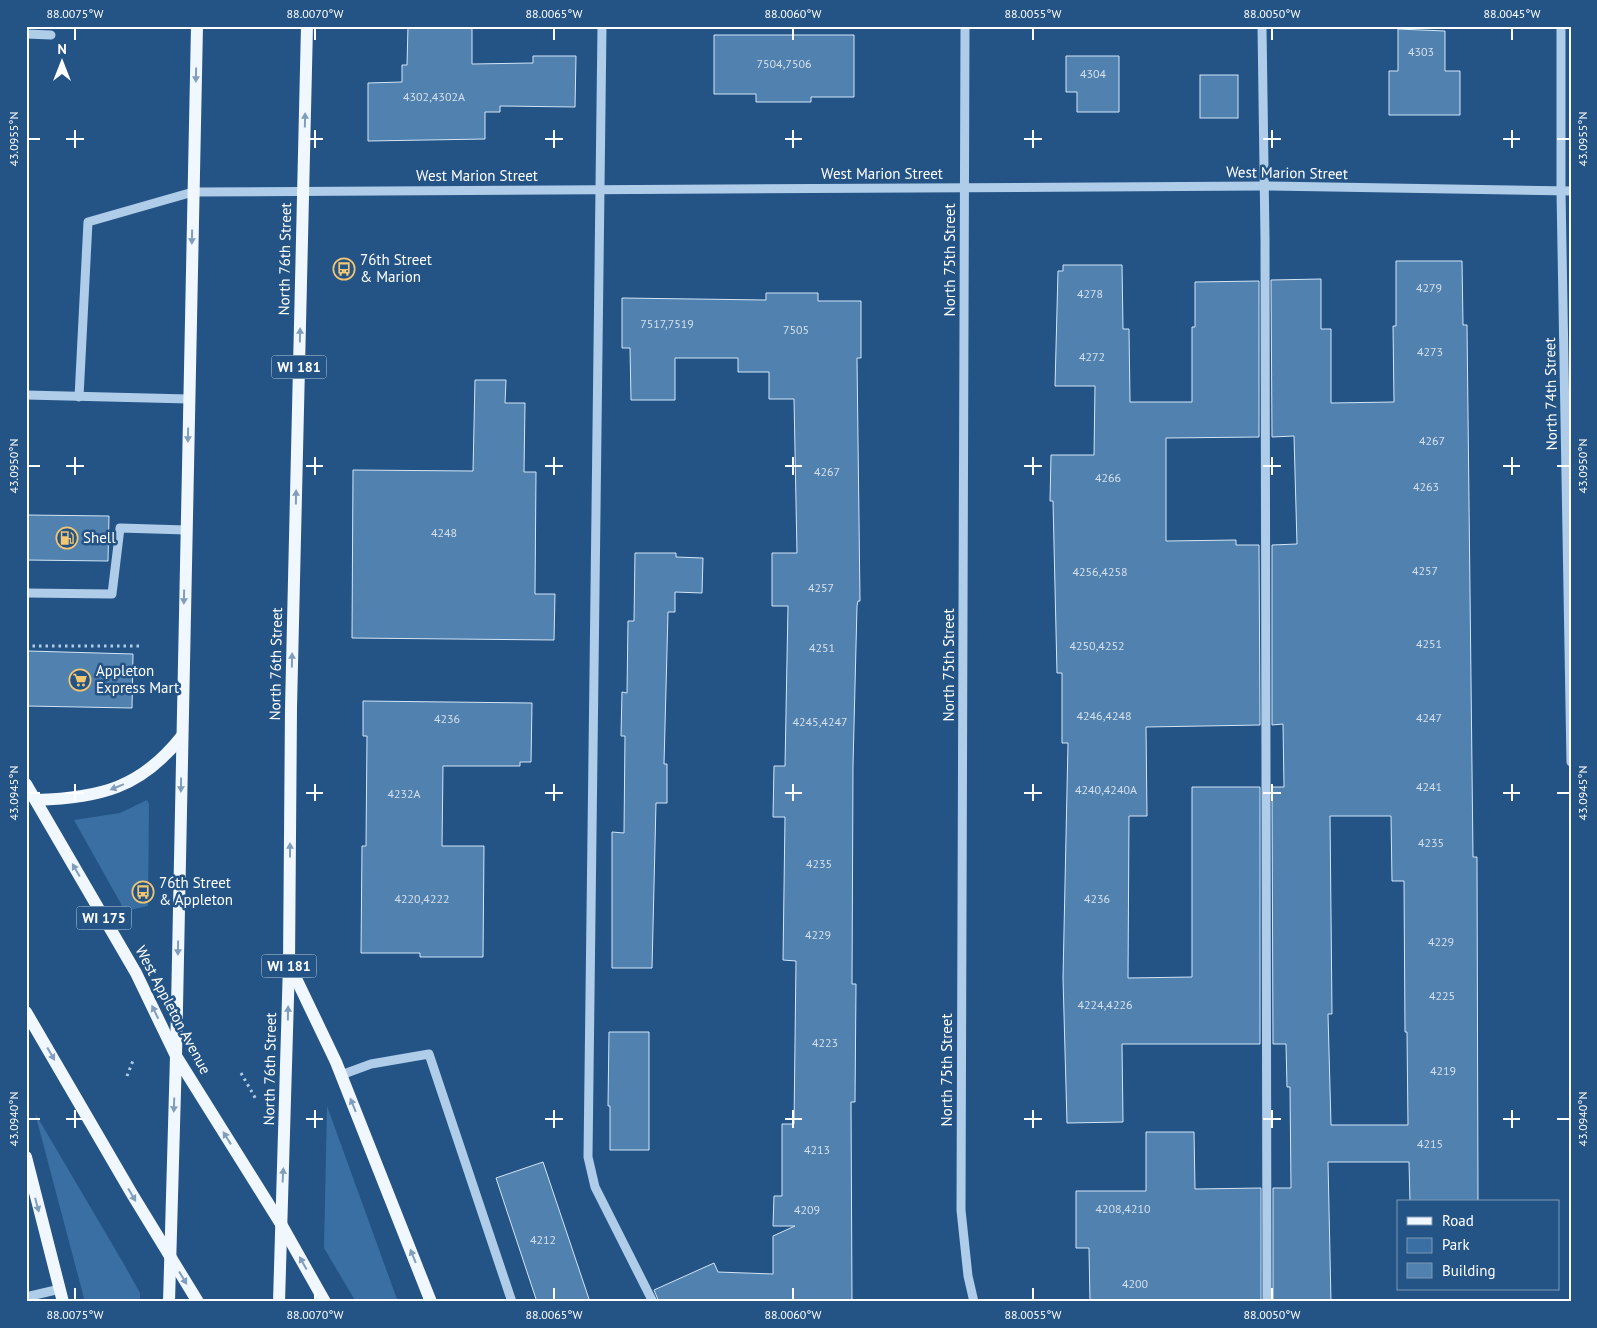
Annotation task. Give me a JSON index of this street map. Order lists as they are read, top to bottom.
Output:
{
  "streets": {
    "main road": [
      "North 76th Street",
      "WI 181",
      "WI 175",
      "West Appleton Avenue"
    ],
    "street": ["West Marion Street", "North 75th Street", "North 74th Street"]
  },
  "crossings": [
    ["West Marion Street", "North 76th Street"],
    ["West Marion Street", "North 75th Street"],
    ["West Marion Street", "North 74th Street"],
    ["North 76th Street", "West Appleton Avenue"]
  ],
  "places": {
    "bus stop": ["76th Street & Marion", "76th Street & Appleton"],
    "fuel station": ["Shell"],
    "supermarket": ["Appleton Express Mart"]
  },
  "house_numbers": [
    "4303",
    "7504,7506",
    "4304",
    "4302,4302A",
    "4279",
    "4278",
    "7517,7519",
    "7505",
    "4273",
    "4272",
    "4267",
    "4267",
    "4266",
    "4263",
    "4248",
    "4257",
    "4256,4258",
    "4257",
    "4251",
    "4250,4252",
    "4251",
    "4246,4248",
    "4247",
    "4236",
    "4245,4247",
    "4241",
    "4240,4240A",
    "4232A",
    "4235",
    "4235",
    "4220,4222",
    "4236",
    "4229",
    "4229",
    "4225",
    "4224,4226",
    "4223",
    "4219",
    "4215",
    "4213",
    "4208,4210",
    "4209",
    "4212",
    "4200"
  ],
  "legend": ["Road", "Park", "Building"],
  "north": "top",
  "coordinates": [
    "88.0075°W",
    "88.0070°W",
    "88.0065°W",
    "88.0060°W",
    "88.0055°W",
    "88.0050°W",
    "88.0045°W",
    "43.0955°N",
    "43.0950°N",
    "43.0945°N",
    "43.0940°N"
  ]
}
